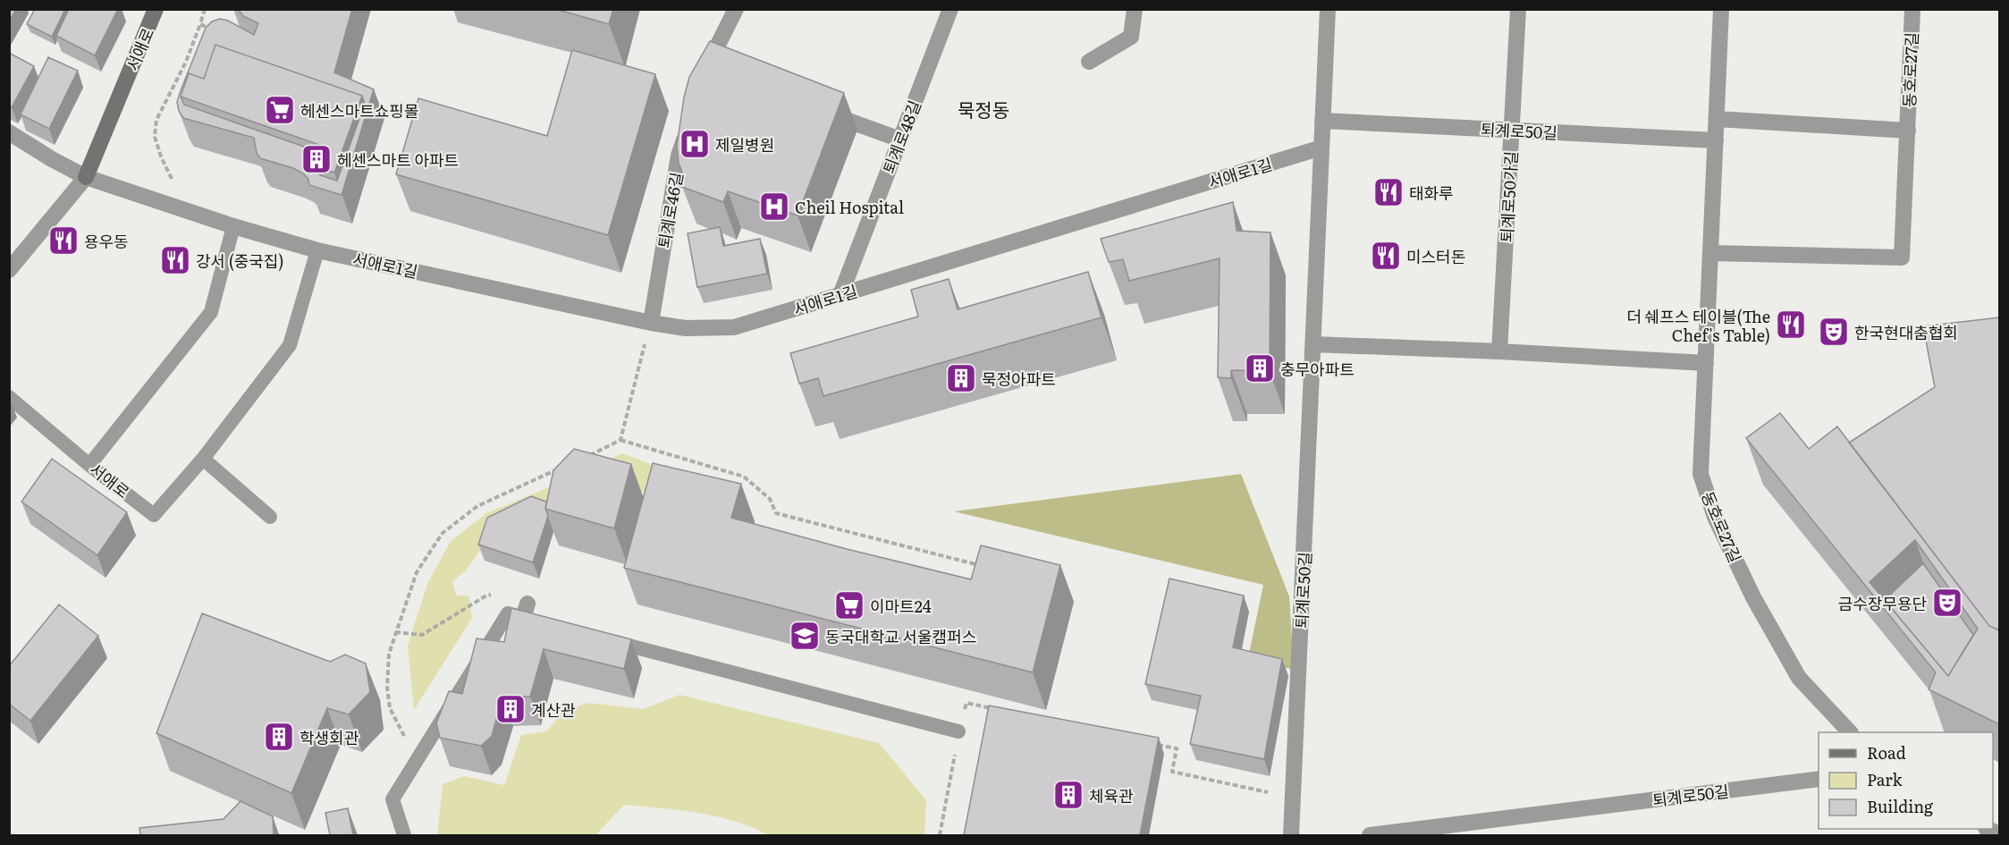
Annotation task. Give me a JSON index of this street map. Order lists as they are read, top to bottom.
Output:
{
  "streets": {
    "street": [
      "서애로",
      "동호로27길",
      "퇴계로50길",
      "퇴계로48길",
      "서애로1길",
      "퇴계로50가길",
      "퇴계로46길"
    ]
  },
  "crossings": [
    ["서애로", "서애로1길"],
    ["동호로27길", "퇴계로50길"],
    ["퇴계로50길", "서애로1길"],
    ["퇴계로50길", "퇴계로50가길"],
    ["퇴계로48길", "서애로1길"],
    ["서애로1길", "퇴계로46길"]
  ],
  "districts": ["묵정동"],
  "places": {
    "supermarket": ["헤센스마트쇼핑몰", "이마트24"],
    "hospital": ["제일병원", "Cheil Hospital"],
    "building": [
      "헤센스마트 아파트",
      "충무아파트",
      "묵정아파트",
      "계산관",
      "학생회관",
      "체육관"
    ],
    "restaurant": [
      "태화루",
      "용우동",
      "미스터돈",
      "강서 (중국집)",
      "더 쉐프스 테이블(The Chef's Table)"
    ],
    "theatre": ["한국현대춤협회", "금수장무용단"],
    "school or university": ["동국대학교 서울캠퍼스"]
  },
  "legend": ["Road", "Park", "Building"]
}
